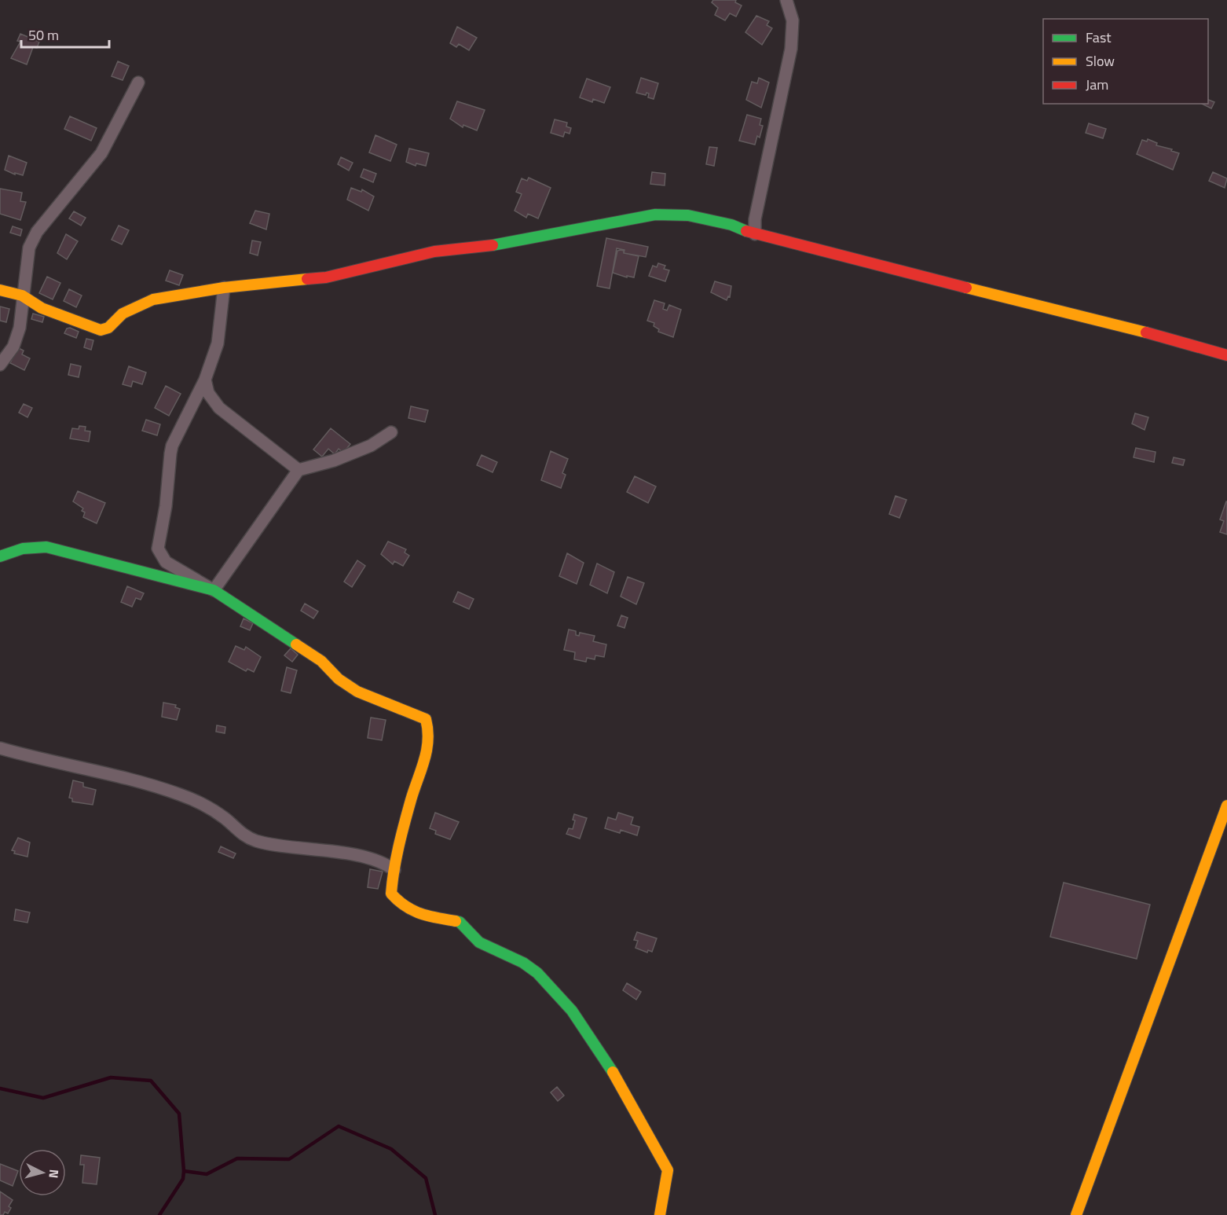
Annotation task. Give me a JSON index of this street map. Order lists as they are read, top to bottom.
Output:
{
  "legend": ["Fast", "Slow", "Jam"],
  "scale_bar": "50 m",
  "north": "right"
}
